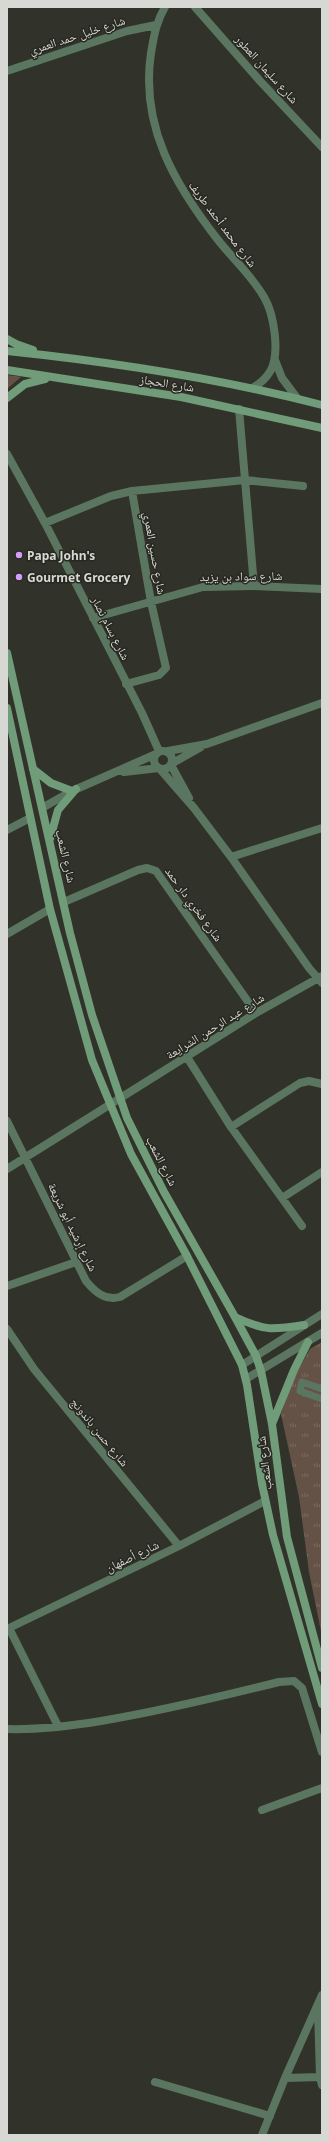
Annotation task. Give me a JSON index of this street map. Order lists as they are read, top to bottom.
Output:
{
  "streets": {
    "main road": ["شارع الحجاز", "شارع الشعب"],
    "street": [
      "شارع خليل حمد العمري",
      "شارع سليمان العطور",
      "شارع محمد أحمد طريف",
      "شارع حسين العمري",
      "شارع سواد بن يزيد",
      "شارع بسام نصار",
      "شارع فخري دار حمد",
      "شارع عبد الرحمن الشرايعة",
      "شارع إرشيد أبو شريعة",
      "شارع حسن باندونج",
      "شارع أصفهان"
    ]
  },
  "crossings": [
    ["شارع خليل حمد العمري", "شارع محمد أحمد طريف"],
    ["شارع محمد أحمد طريف", "شارع الحجاز"],
    ["شارع حسين العمري", "شارع سواد بن يزيد"],
    ["شارع حسين العمري", "شارع بسام نصار"],
    ["شارع سواد بن يزيد", "شارع بسام نصار"],
    ["شارع الشعب", "شارع فخري دار حمد"],
    ["شارع الشعب", "شارع عبد الرحمن الشرايعة"],
    ["شارع الشعب", "شارع إرشيد أبو شريعة"],
    ["شارع الشعب", "شارع أصفهان"],
    ["شارع فخري دار حمد", "شارع عبد الرحمن الشرايعة"],
    ["شارع عبد الرحمن الشرايعة", "شارع إرشيد أبو شريعة"],
    ["شارع حسن باندونج", "شارع أصفهان"]
  ],
  "places": ["Papa John's", "Gourmet Grocery"]
}
